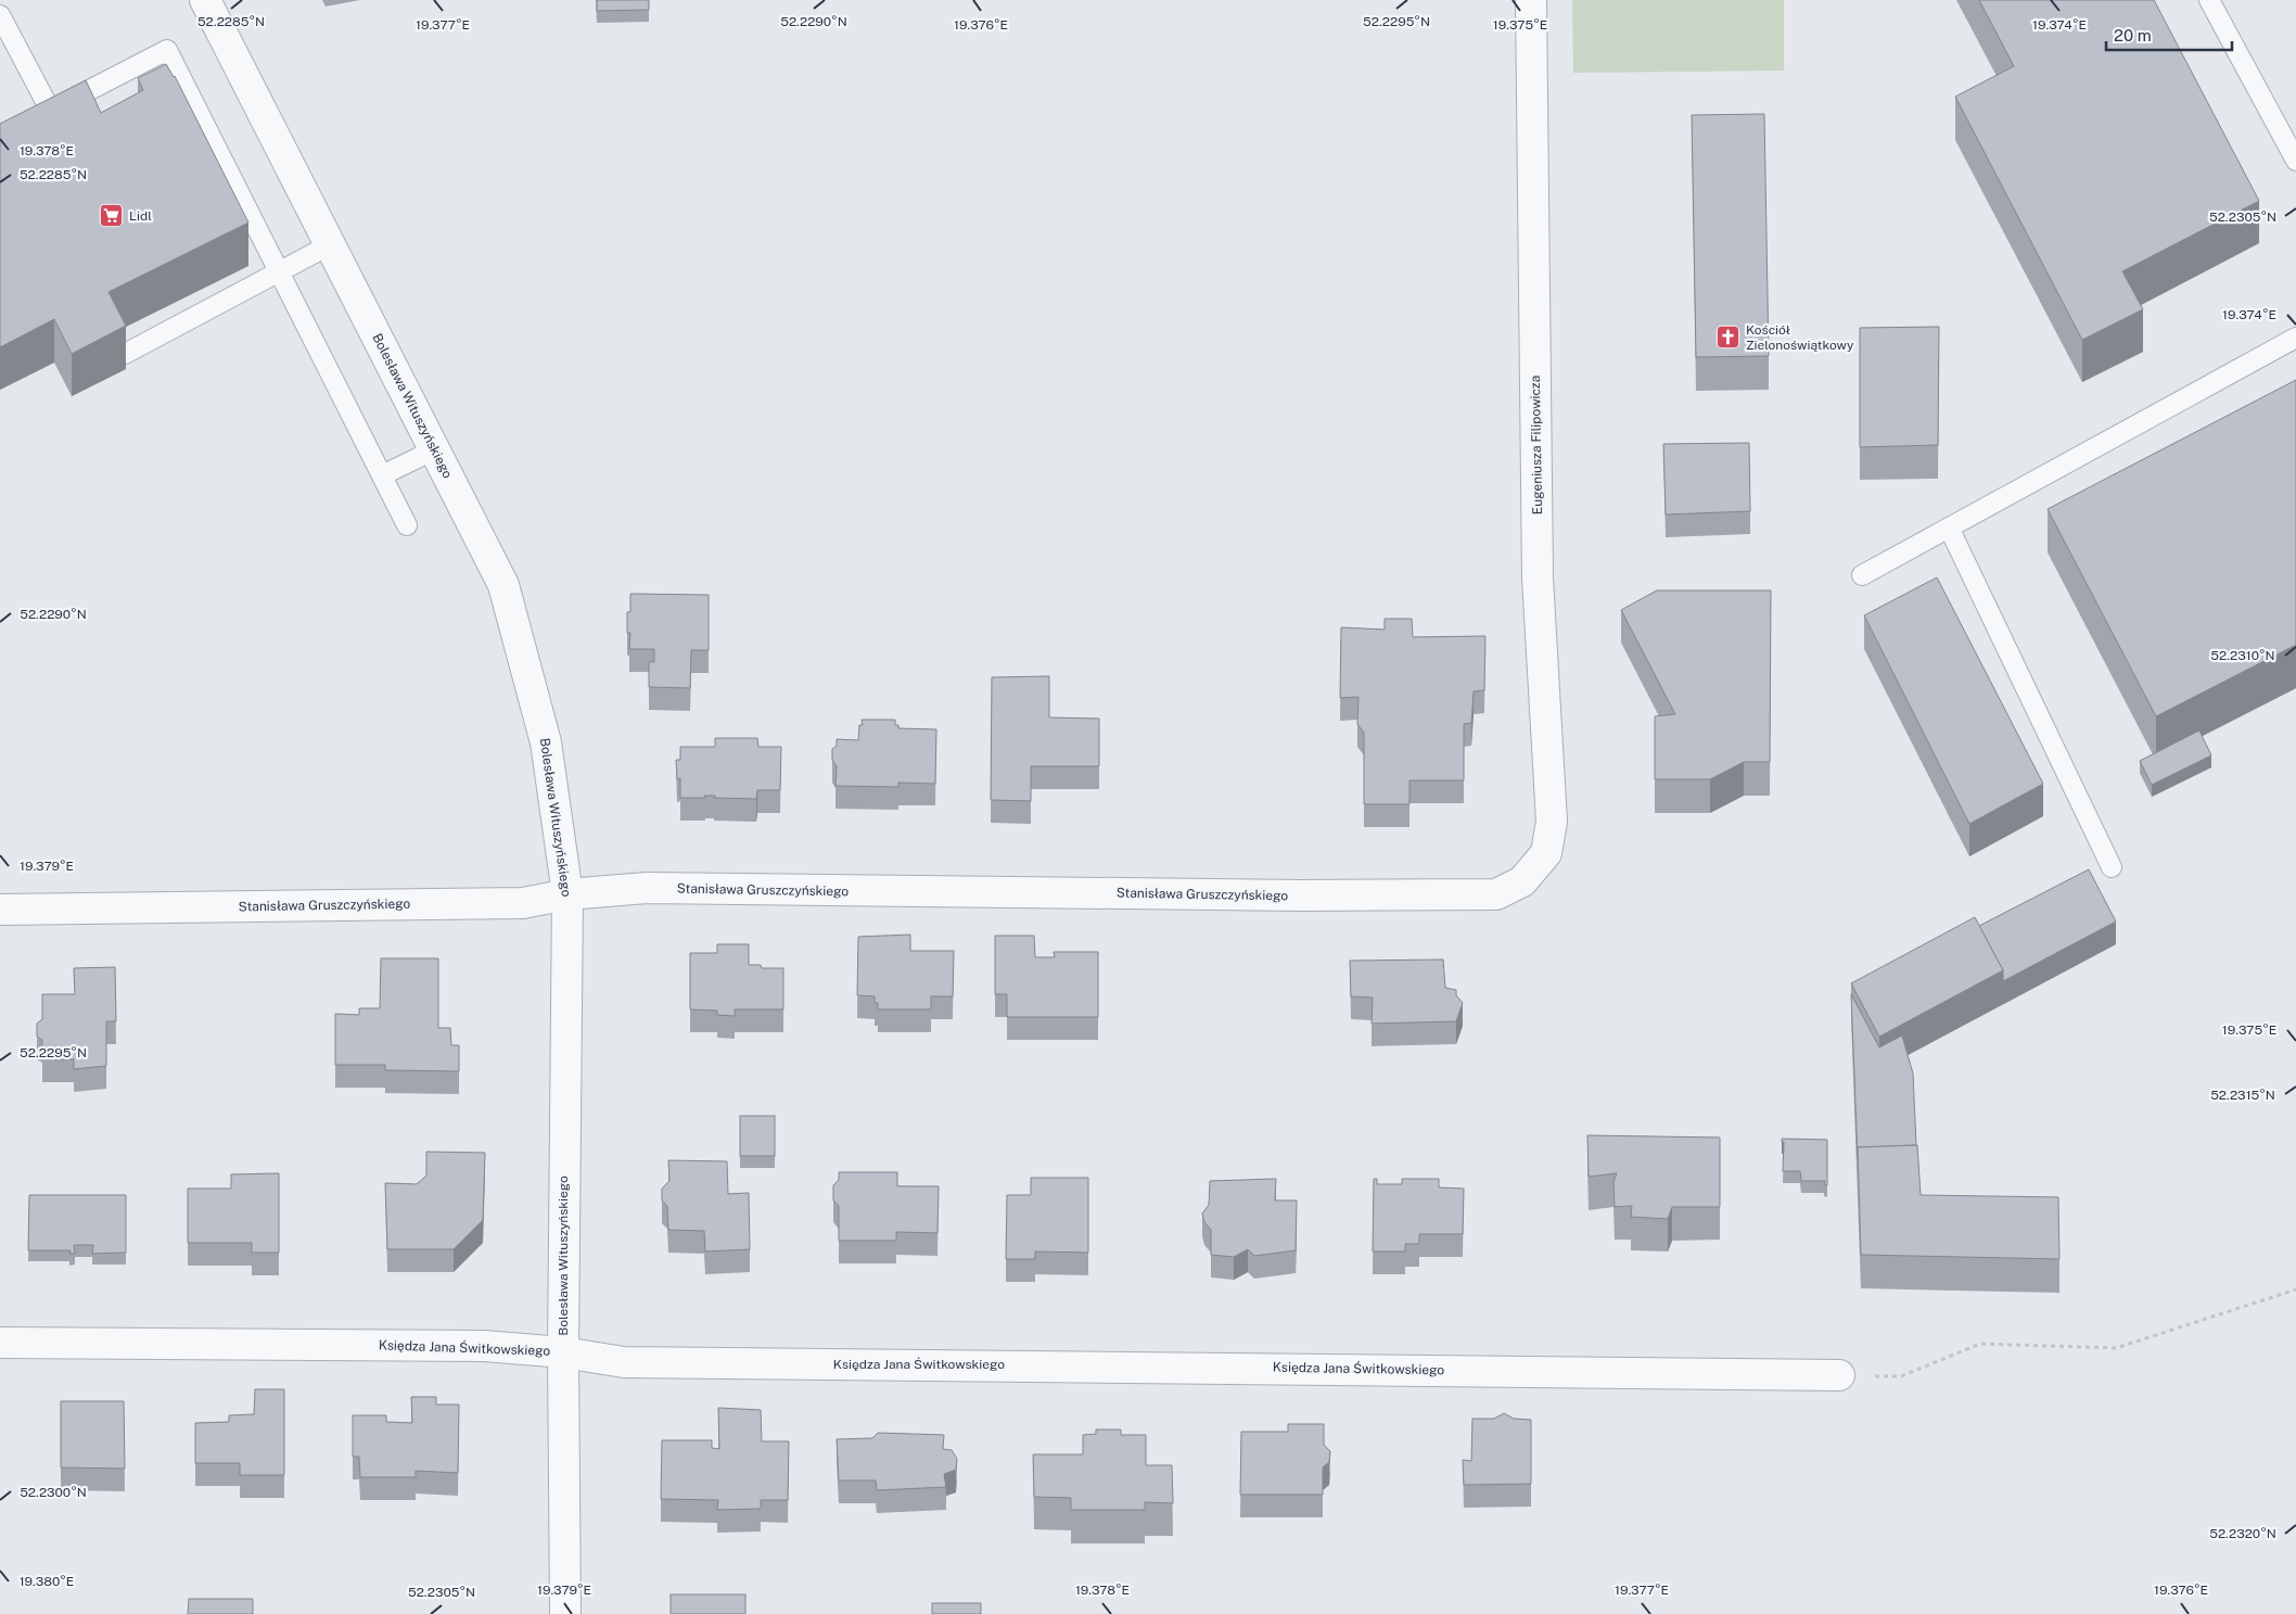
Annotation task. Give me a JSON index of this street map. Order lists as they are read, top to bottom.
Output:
{
  "streets": {
    "street": [
      "Bolesława Wituszyńskiego",
      "Eugeniusza Filipowicza",
      "Stanisława Gruszczyńskiego",
      "Księdza Jana Świtkowskiego"
    ]
  },
  "crossings": [
    ["Bolesława Wituszyńskiego", "Stanisława Gruszczyńskiego"],
    ["Bolesława Wituszyńskiego", "Księdza Jana Świtkowskiego"],
    ["Eugeniusza Filipowicza", "Stanisława Gruszczyńskiego"]
  ],
  "places": {
    "supermarket": ["Lidl"],
    "church": ["Kościół Zielonoświątkowy"]
  },
  "scale_bar": "20 m",
  "coordinates": [
    "52.2285°N",
    "52.2290°N",
    "52.2295°N",
    "19.376°E",
    "19.375°E",
    "19.374°E",
    "19.377°E",
    "19.378°E",
    "52.2305°N",
    "52.2310°N",
    "19.379°E",
    "52.2315°N",
    "52.2300°N",
    "52.2320°N",
    "19.380°E"
  ]
}
